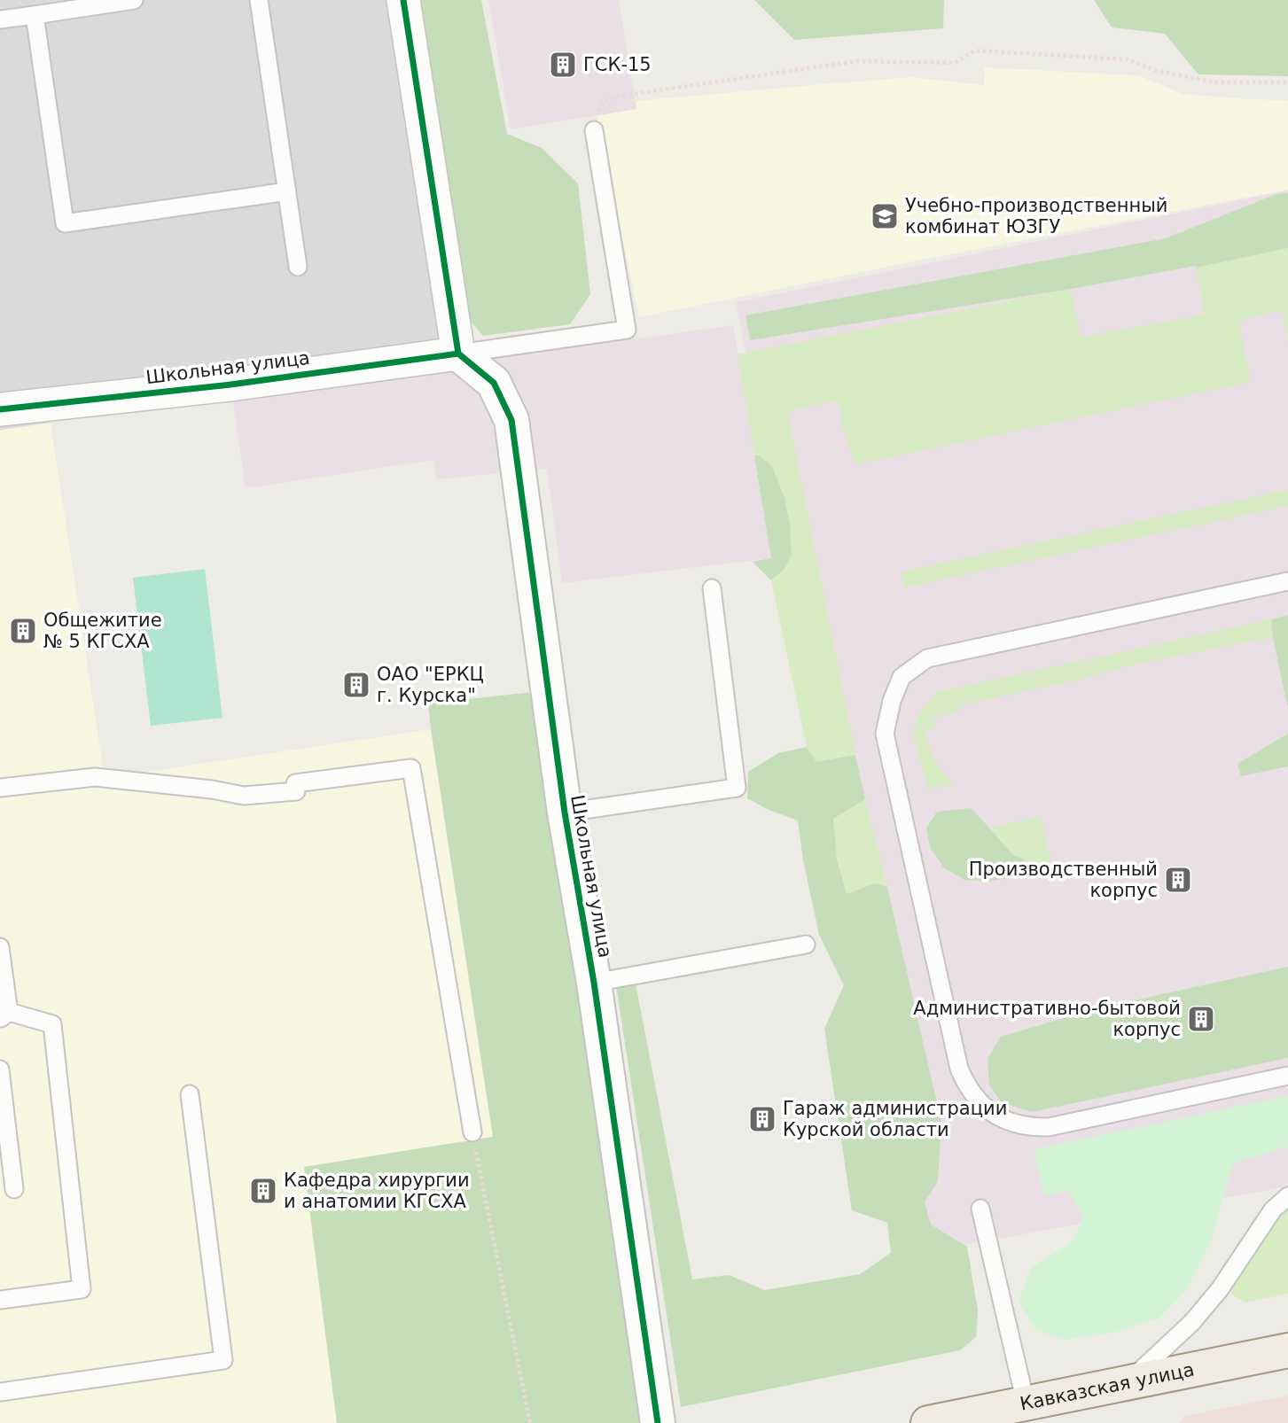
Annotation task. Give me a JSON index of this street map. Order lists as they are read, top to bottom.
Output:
{
  "streets": {
    "main road": ["Кавказская улица"],
    "street": ["Школьная улица"]
  },
  "places": {
    "building": [
      "ГСК-15",
      "Общежитие № 5 КГСХА",
      "ОАО \"ЕРКЦ г. Курска\"",
      "Производственный корпус",
      "Административно-бытовой корпус",
      "Гараж администрации Курской области",
      "Кафедра хирургии и анатомии КГСХА"
    ],
    "school or university": ["Учебно-производственный комбинат ЮЗГУ"]
  }
}
